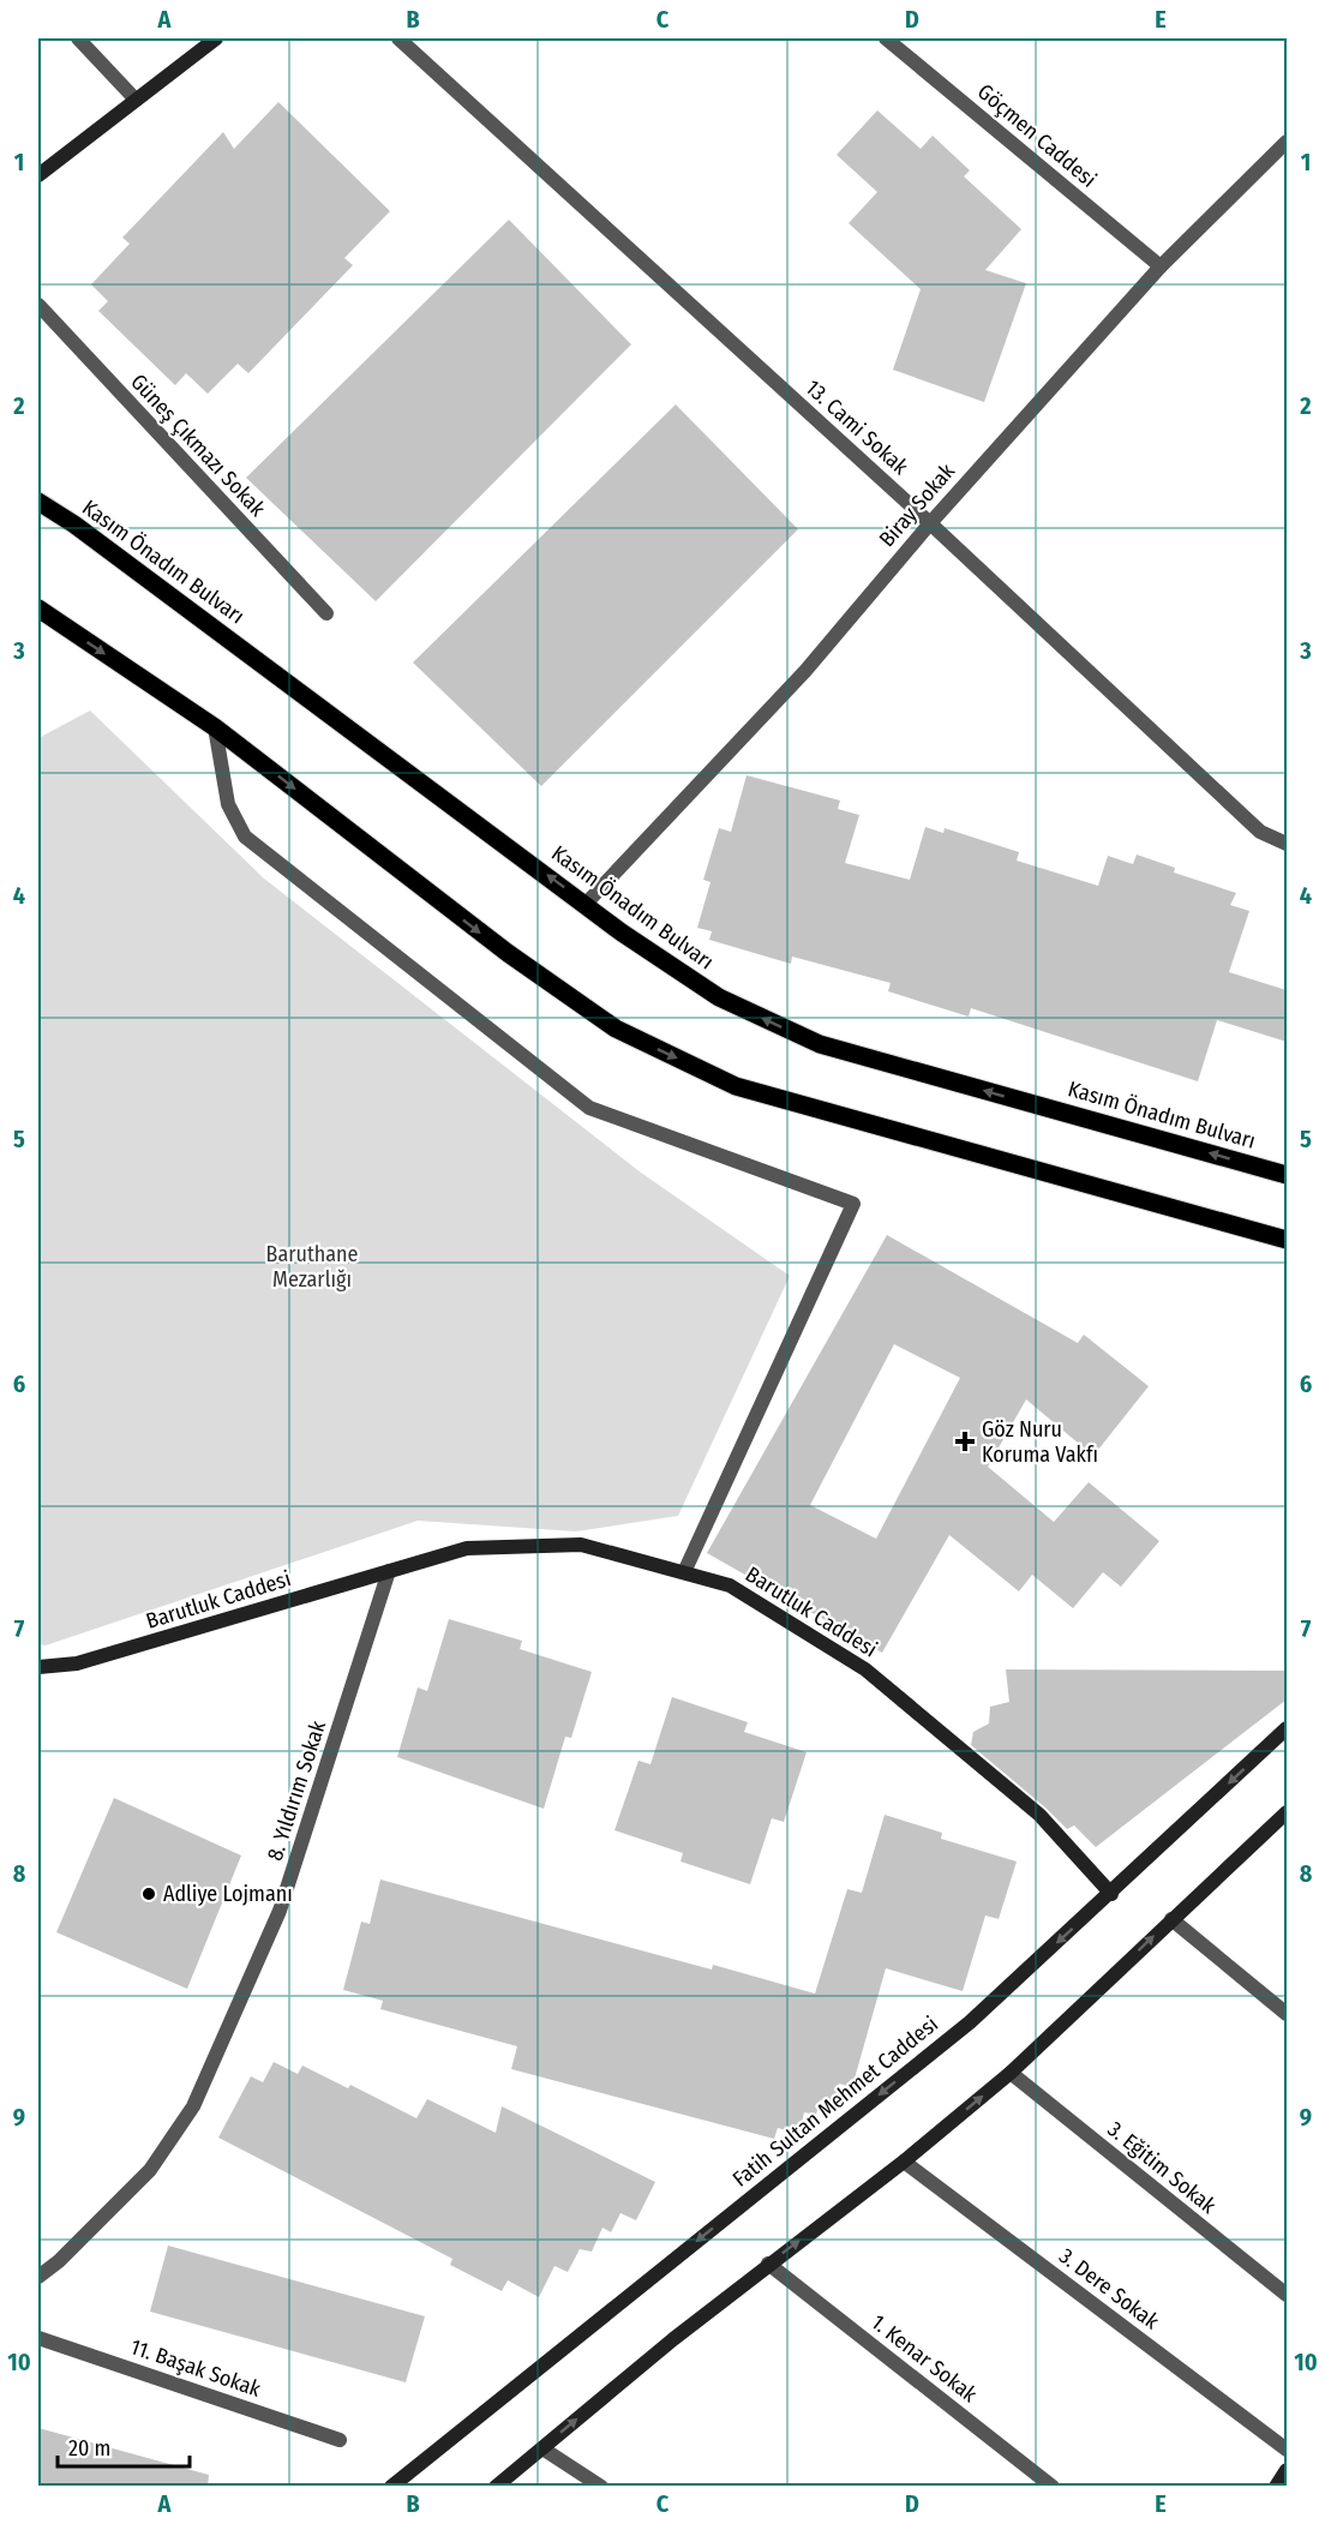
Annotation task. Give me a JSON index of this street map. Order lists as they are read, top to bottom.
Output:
{
  "streets": {
    "main road": ["Kasım Önadım Bulvarı", "Barutluk Caddesi", "Fatih Sultan Mehmet Caddesi"],
    "street": [
      "Göçmen Caddesi",
      "13. Cami Sokak",
      "Güneş Çıkmazı Sokak",
      "Biray Sokak",
      "8. Yıldırım Sokak",
      "3. Eğitim Sokak",
      "3. Dere Sokak",
      "1. Kenar Sokak",
      "11. Başak Sokak"
    ]
  },
  "crossings": [
    ["Göçmen Caddesi", "Biray Sokak"],
    ["13. Cami Sokak", "Biray Sokak"],
    ["Biray Sokak", "Kasım Önadım Bulvarı"],
    ["Barutluk Caddesi", "8. Yıldırım Sokak"],
    ["Barutluk Caddesi", "Fatih Sultan Mehmet Caddesi"]
  ],
  "parks": ["Baruthane Mezarlığı"],
  "places": {
    "health": ["Göz Nuru Koruma Vakfı"],
    "other": ["Adliye Lojmanı"]
  },
  "scale_bar": "20 m",
  "grid": {
    "columns": [
      "A",
      "B",
      "C",
      "D",
      "E"
    ],
    "rows": [
      "1",
      "2",
      "3",
      "4",
      "5",
      "6",
      "7",
      "8",
      "9",
      "10"
    ]
  }
}
